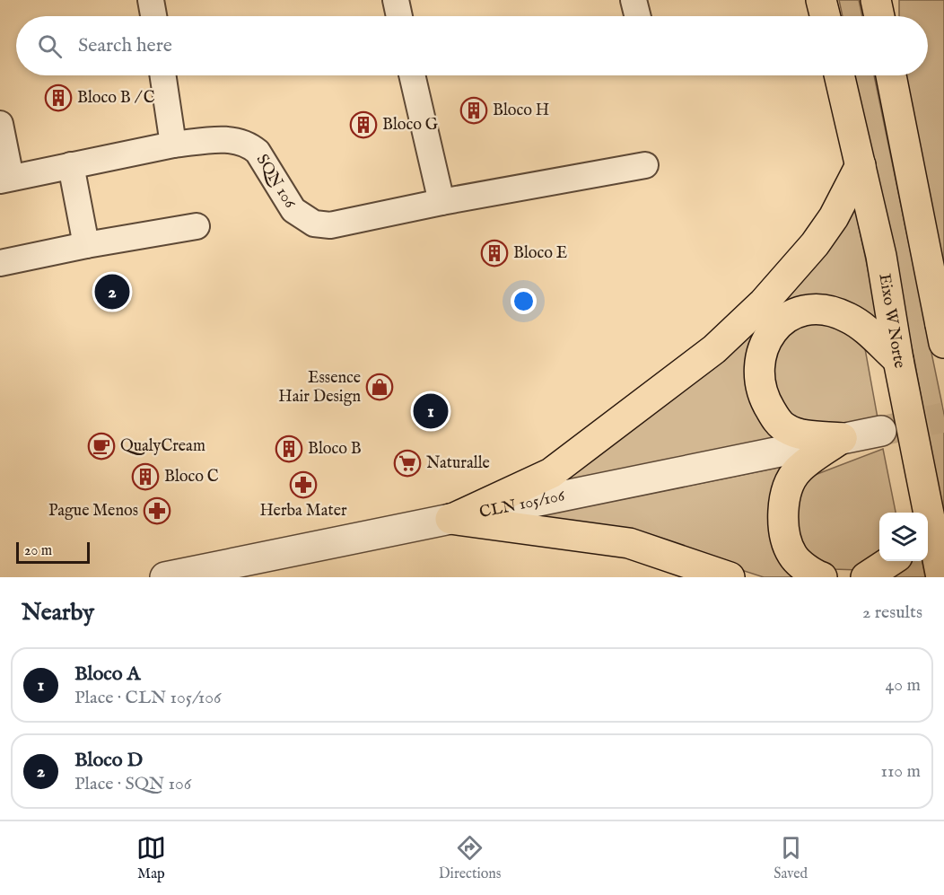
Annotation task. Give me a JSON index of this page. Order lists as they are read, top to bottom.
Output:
{
  "streets": {
    "main road": ["Eixo W Norte"],
    "street": ["SQN 106", "CLN 105/106"]
  },
  "places": {
    "building": [
      "Bloco B / C",
      "Bloco H",
      "Bloco G",
      "Bloco E",
      "Bloco B",
      "Bloco C"
    ],
    "shop": ["Essence Hair Design"],
    "cafe": ["QualyCream"],
    "supermarket": ["Naturalle"],
    "pharmacy": ["Herba Mater", "Pague Menos"]
  },
  "scale_bar": "20 m",
  "page": {
    "search": "Search here",
    "pins": ["2", "1"],
    "scale": "20 m",
    "heading": ["Nearby", "2 results"],
    "list": [
      {
        "mark": "1",
        "name": "Bloco A",
        "note": "Place · CLN 105/106",
        "value": "40 m"
      },
      {
        "mark": "2",
        "name": "Bloco D",
        "note": "Place · SQN 106",
        "value": "110 m"
      }
    ],
    "nav": ["Map", "Directions", "Saved"]
  }
}
